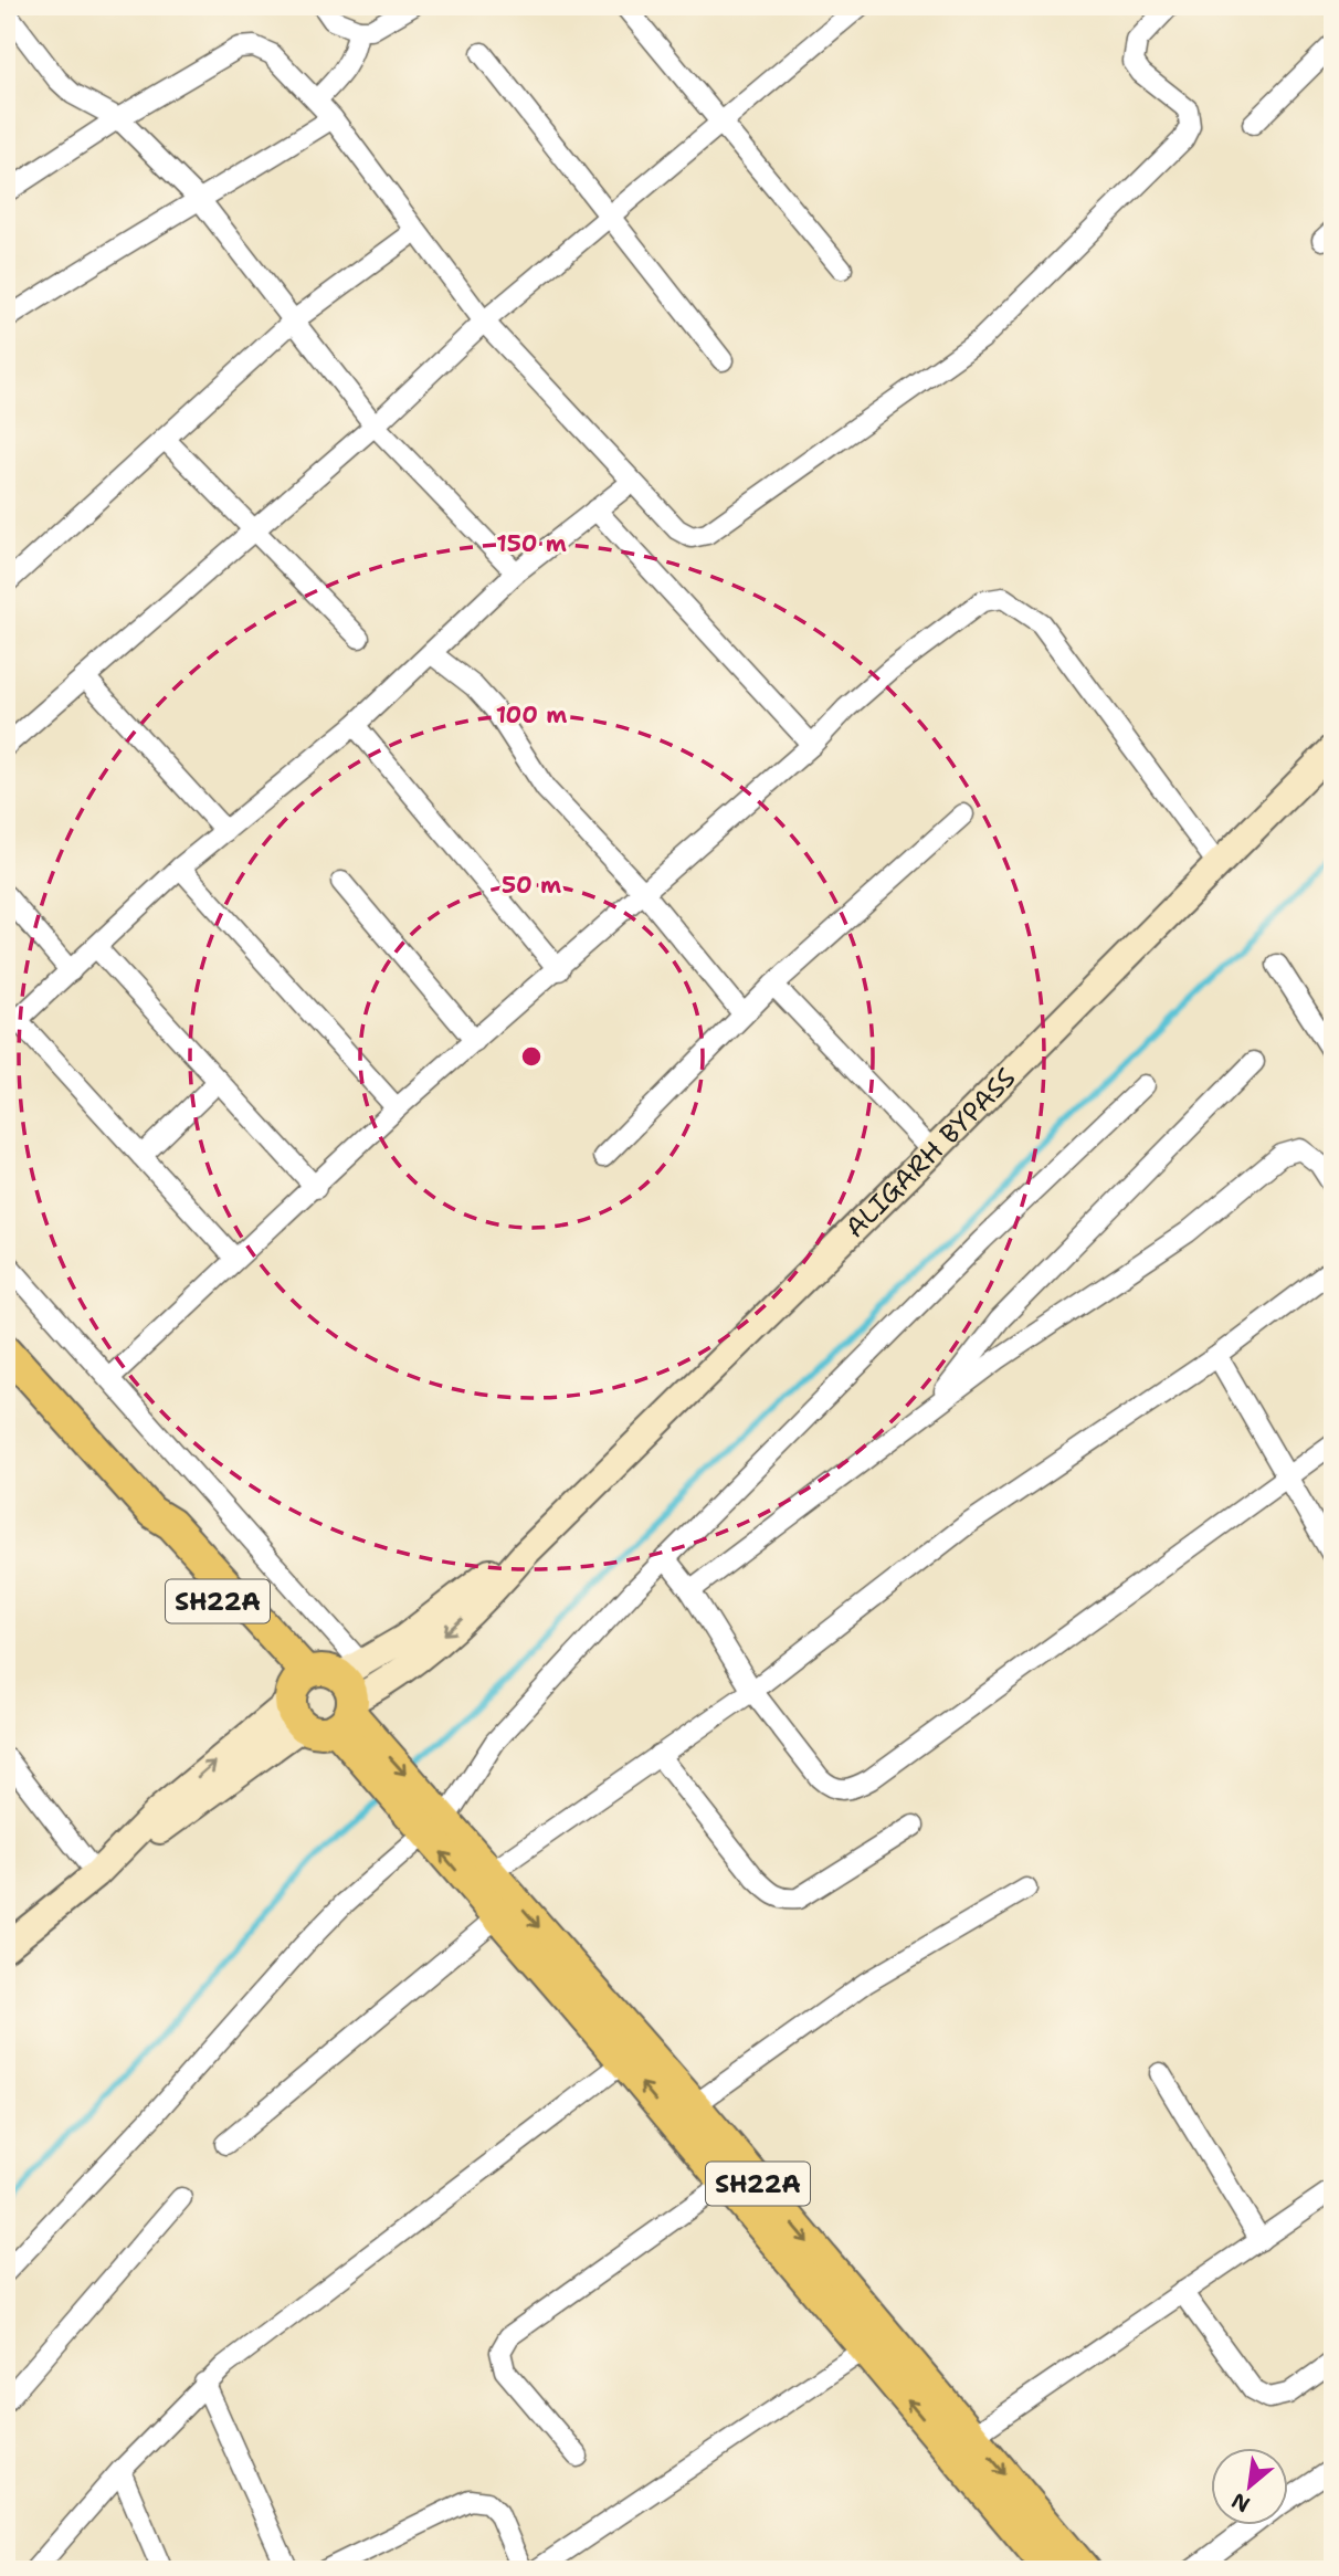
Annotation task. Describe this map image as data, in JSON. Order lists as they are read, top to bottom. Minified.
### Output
{"streets":{"main road":["ALIGARH BYPASS","SH22A"]},"crossings":[["ALIGARH BYPASS","SH22A"]],"north":"bottom left","rings":["150 m","100 m","50 m"]}
